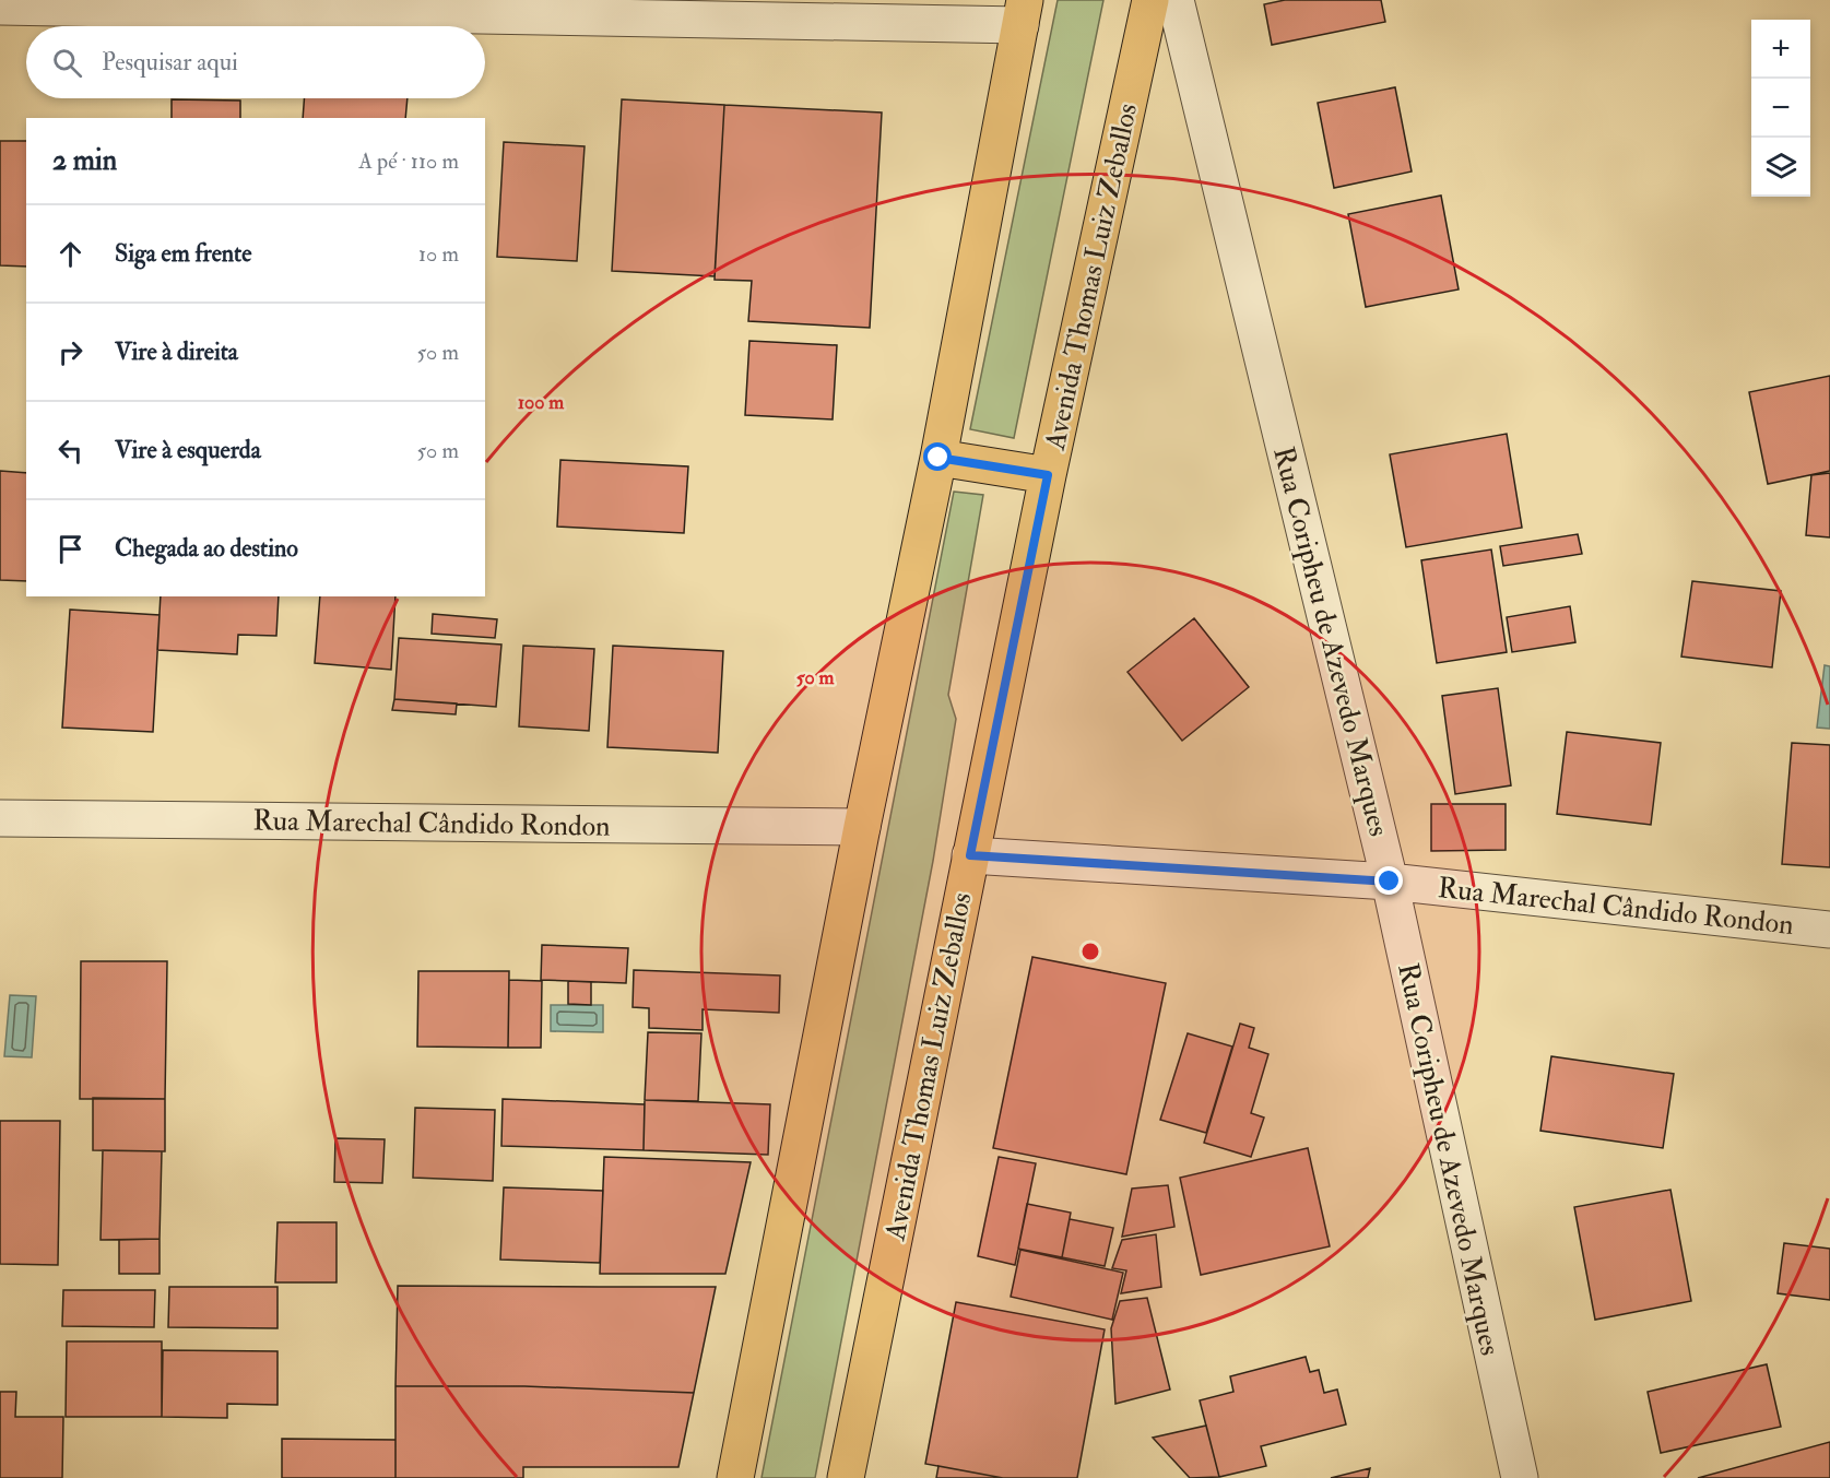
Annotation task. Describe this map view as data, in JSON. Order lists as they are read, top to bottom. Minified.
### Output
{"streets":{"main road":["Avenida Thomas Luiz Zeballos"],"street":["Rua Coripheu de Azevedo Marques","Rua Marechal Cândido Rondon"]},"crossings":[["Avenida Thomas Luiz Zeballos","Rua Marechal Cândido Rondon"],["Rua Coripheu de Azevedo Marques","Rua Marechal Cândido Rondon"]],"page":{"map_buttons":["+","−"],"search":"Pesquisar aqui","heading":["2 min","A pé · 110 m"],"list":[["Siga em frente","10 m"],["Vire à direita","50 m"],["Vire à esquerda","50 m"],"Chegada ao destino"]},"rings":["100 m","50 m"]}
